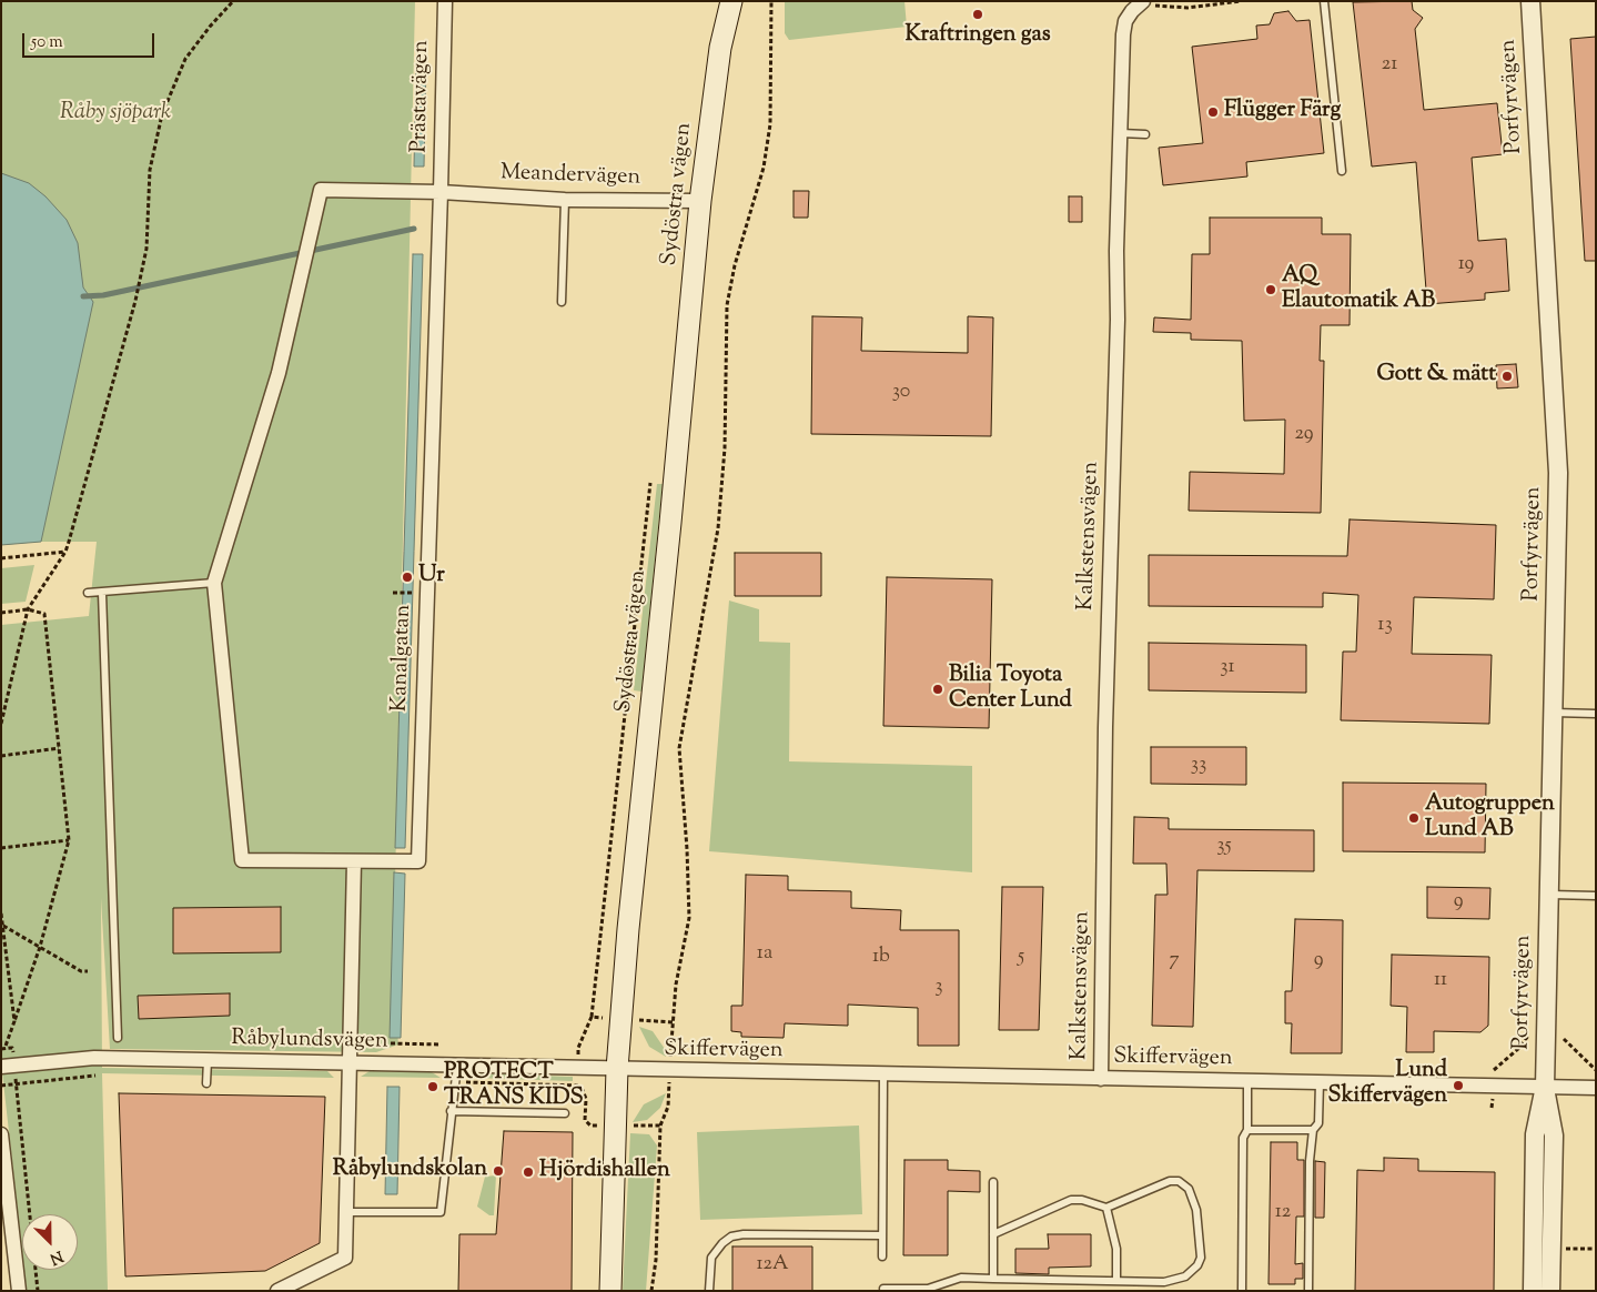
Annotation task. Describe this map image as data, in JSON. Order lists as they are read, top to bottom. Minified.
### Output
{"streets":{"main road":["Sydöstra vägen"],"street":["Prästavägen","Porfyrvägen","Meandervägen","Kalkstensvägen","Kanalgatan","Råbylundsvägen","Skiffervägen"]},"crossings":[["Prästavägen","Meandervägen"],["Prästavägen","Kanalgatan"],["Porfyrvägen","Skiffervägen"],["Meandervägen","Sydöstra vägen"],["Meandervägen","Kanalgatan"],["Sydöstra vägen","Råbylundsvägen"],["Sydöstra vägen","Skiffervägen"],["Kalkstensvägen","Skiffervägen"],["Råbylundsvägen","Skiffervägen"]],"parks":["Råby sjöpark"],"places":["Kraftringen gas","Flügger Färg","AQ Elautomatik AB","Gott & mätt","Ur","Bilia Toyota Center Lund","Autogruppen Lund AB","Lund Skiffervägen","PROTECT TRANS KIDS","Råbylundskolan","Hjördishallen"],"house_numbers":["21","19","30","29","13","31","33","35","9","1a","1b","5","7","9","11","3","12","12A"],"scale_bar":"50 m","north":"bottom right"}
